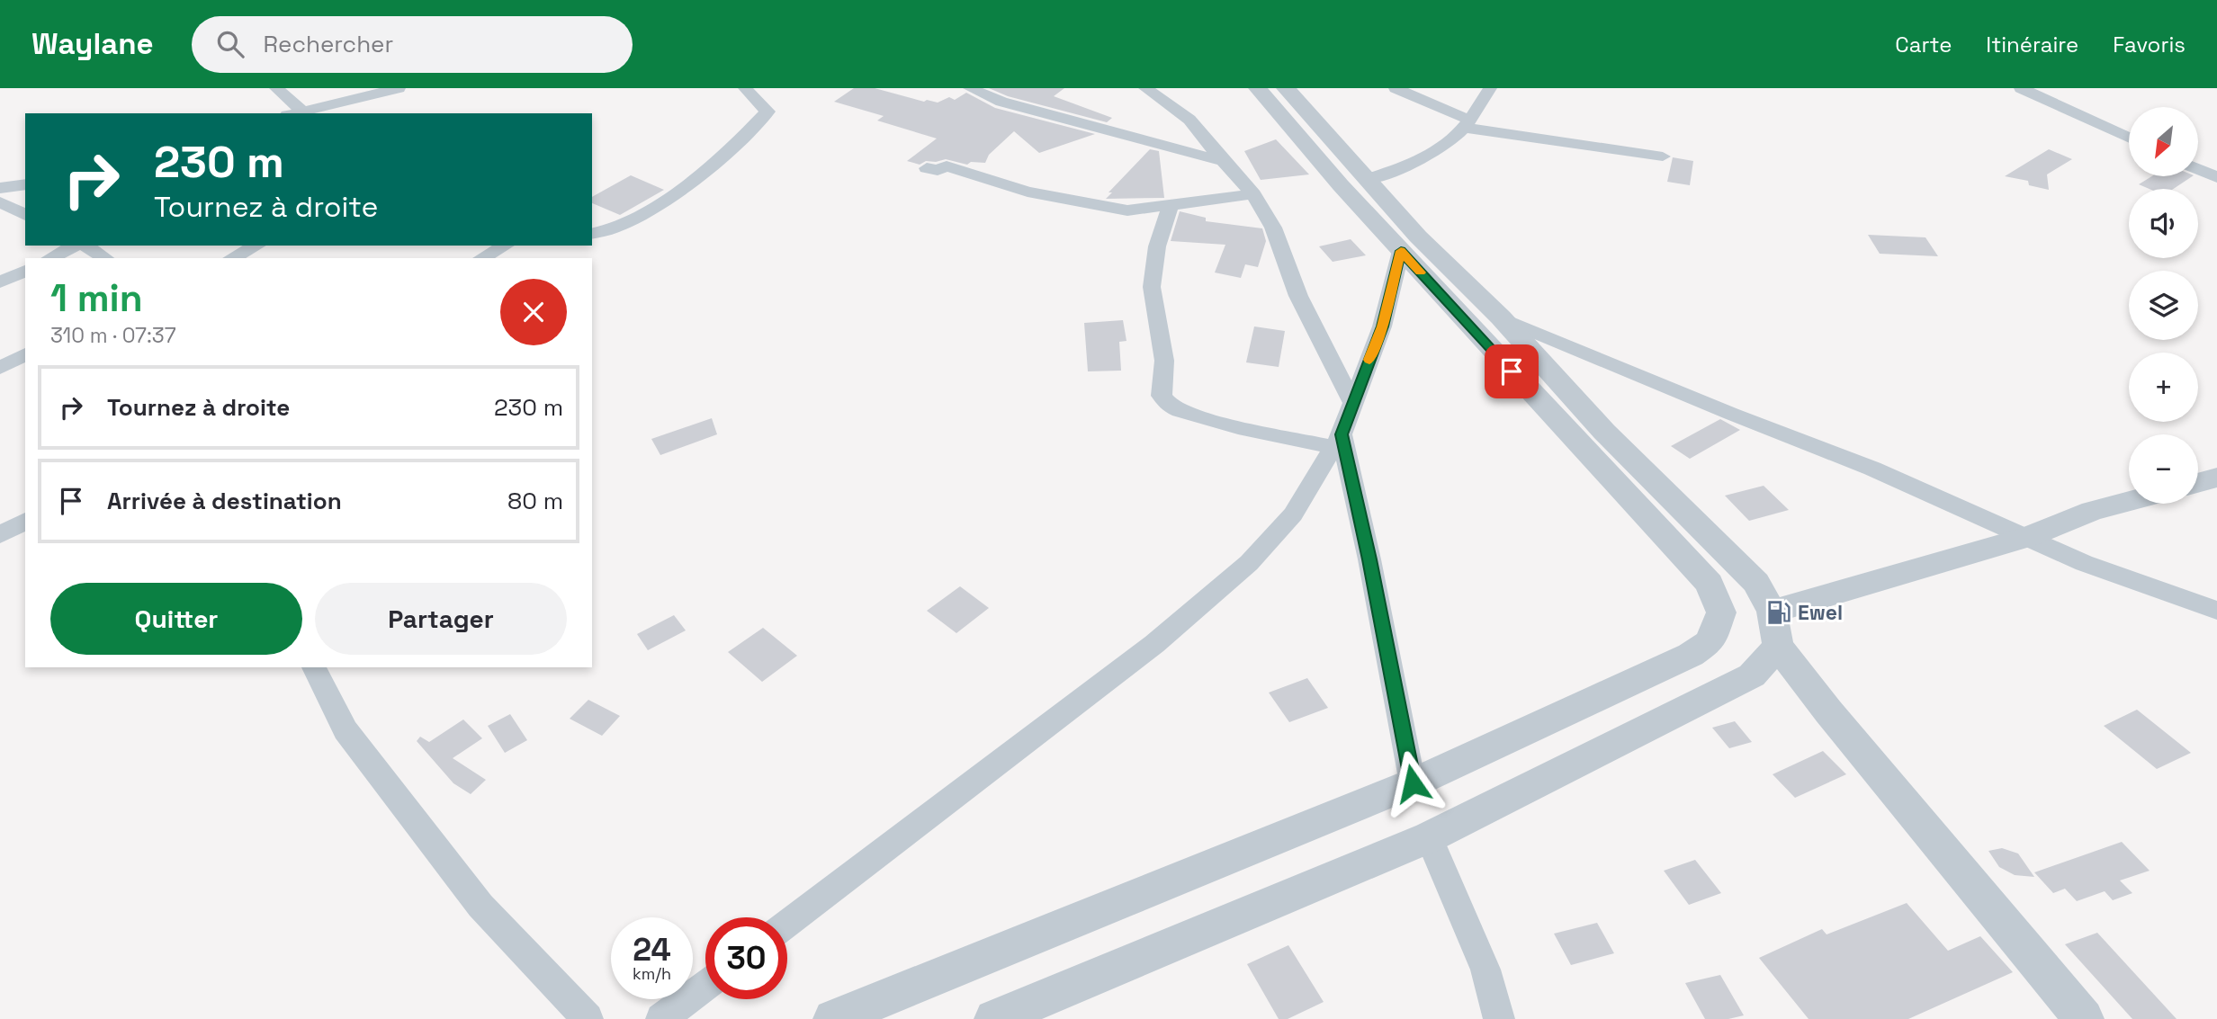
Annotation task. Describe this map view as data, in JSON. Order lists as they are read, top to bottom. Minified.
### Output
{"places":{"fuel station":["Ewel"]},"north":"bottom left","page":{"header":"Waylane","search":"Rechercher","nav":["Carte","Itinéraire","Favoris"],"map_buttons":["+","−"],"turn":["230 m","Tournez à droite"],"heading":["1 min","310 m · 07:37"],"list":[{"name":"Tournez à droite","value":"230 m"},{"name":"Arrivée à destination","value":"80 m"}],"buttons":["Quitter","Partager"],"speed":"24 km/h","limit":"30"}}
